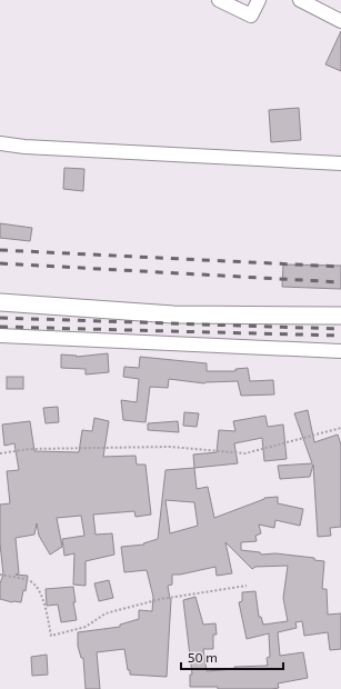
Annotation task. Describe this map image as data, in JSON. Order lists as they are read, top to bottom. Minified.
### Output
{"scale_bar":"50 m"}
